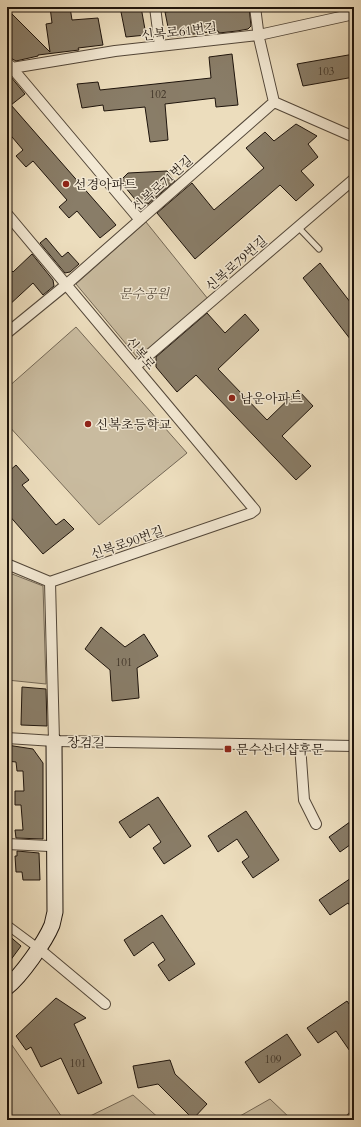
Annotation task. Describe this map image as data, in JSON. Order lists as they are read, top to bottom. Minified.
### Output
{"streets":{"main road":["장검길"],"street":["신복로61번길","신복로71번길","신복로79번길","신복로","신복로90번길"]},"crossings":[["신복로71번길","신복로"],["신복로79번길","신복로"],["신복로","신복로90번길"]],"parks":["문수공원"],"places":{"other":["선경아파트","남운아파트","신복초등학교"],"transit":["문수산더샵후문"]},"house_numbers":["103","102","101","109","101"]}
